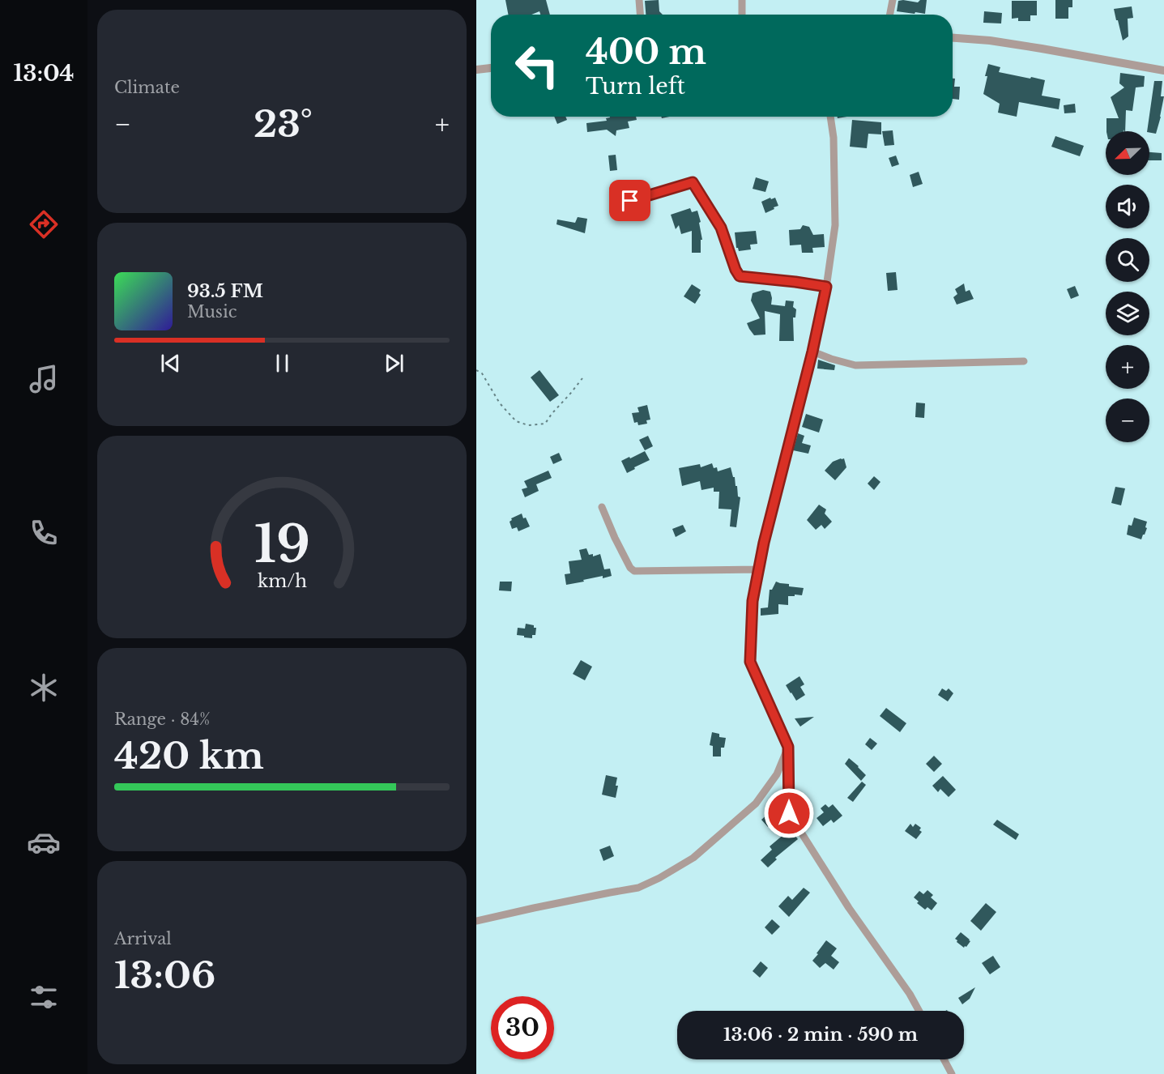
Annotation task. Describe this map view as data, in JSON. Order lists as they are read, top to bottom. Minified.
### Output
{"north":"bottom left","page":{"tabs":"13:04","tile":["Climate",["Range · 84%","420 km"],["Arrival","13:06"]],"turn":["400 m","Turn left"],"heat":["−","23°","+"],"map_buttons":["+","−"],"song":["93.5 FM","Music"],"limit":"30","trip":"13:06 · 2 min · 590 m","gauge":["19","km/h"]}}
